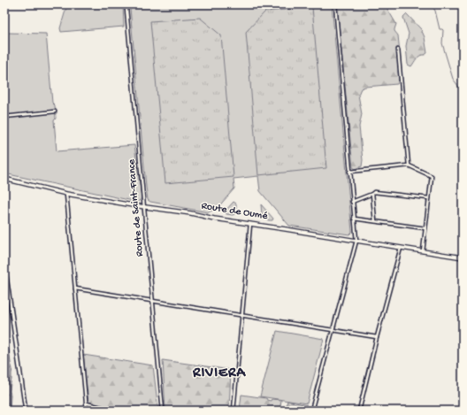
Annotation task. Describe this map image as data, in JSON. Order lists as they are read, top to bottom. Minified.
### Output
{"streets":{"main road":["Route de Oumé"],"street":["Route de Saint-France"]},"crossings":[["Route de Saint-France","Route de Oumé"]],"districts":["RIVIERA"]}
